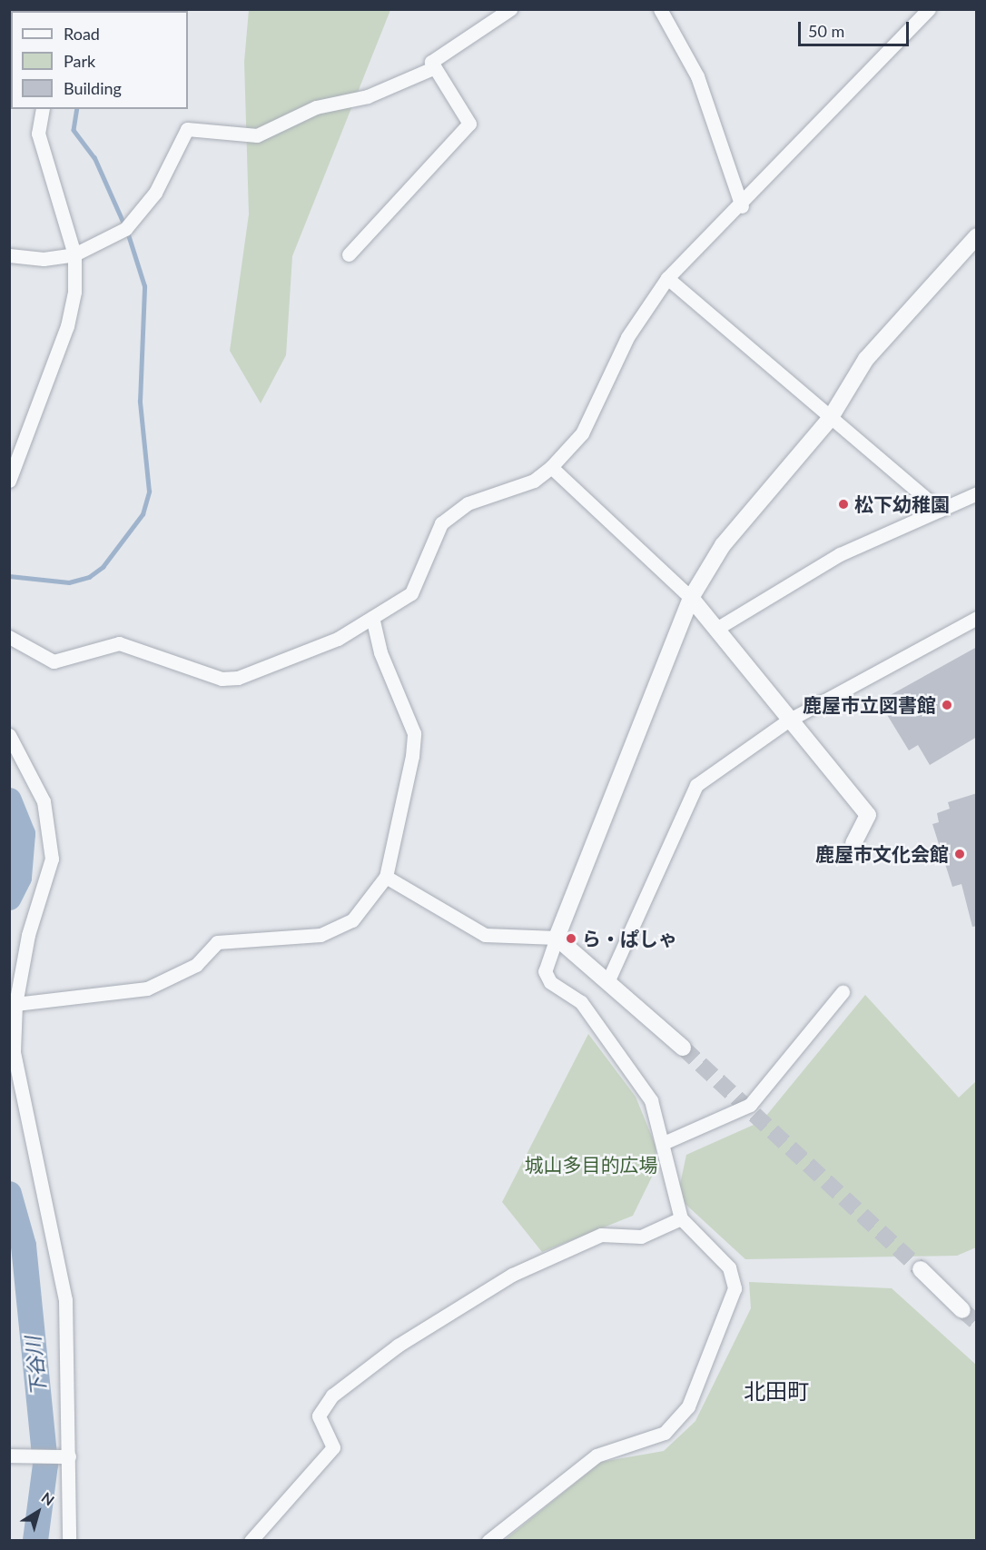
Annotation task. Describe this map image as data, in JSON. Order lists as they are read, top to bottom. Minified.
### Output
{"districts":["北田町"],"water":["下谷川"],"parks":["城山多目的広場"],"places":["松下幼稚園","鹿屋市立図書館","鹿屋市文化会館","ら・ぱしゃ"],"legend":["Road","Park","Building"],"scale_bar":"50 m","north":"top right"}
